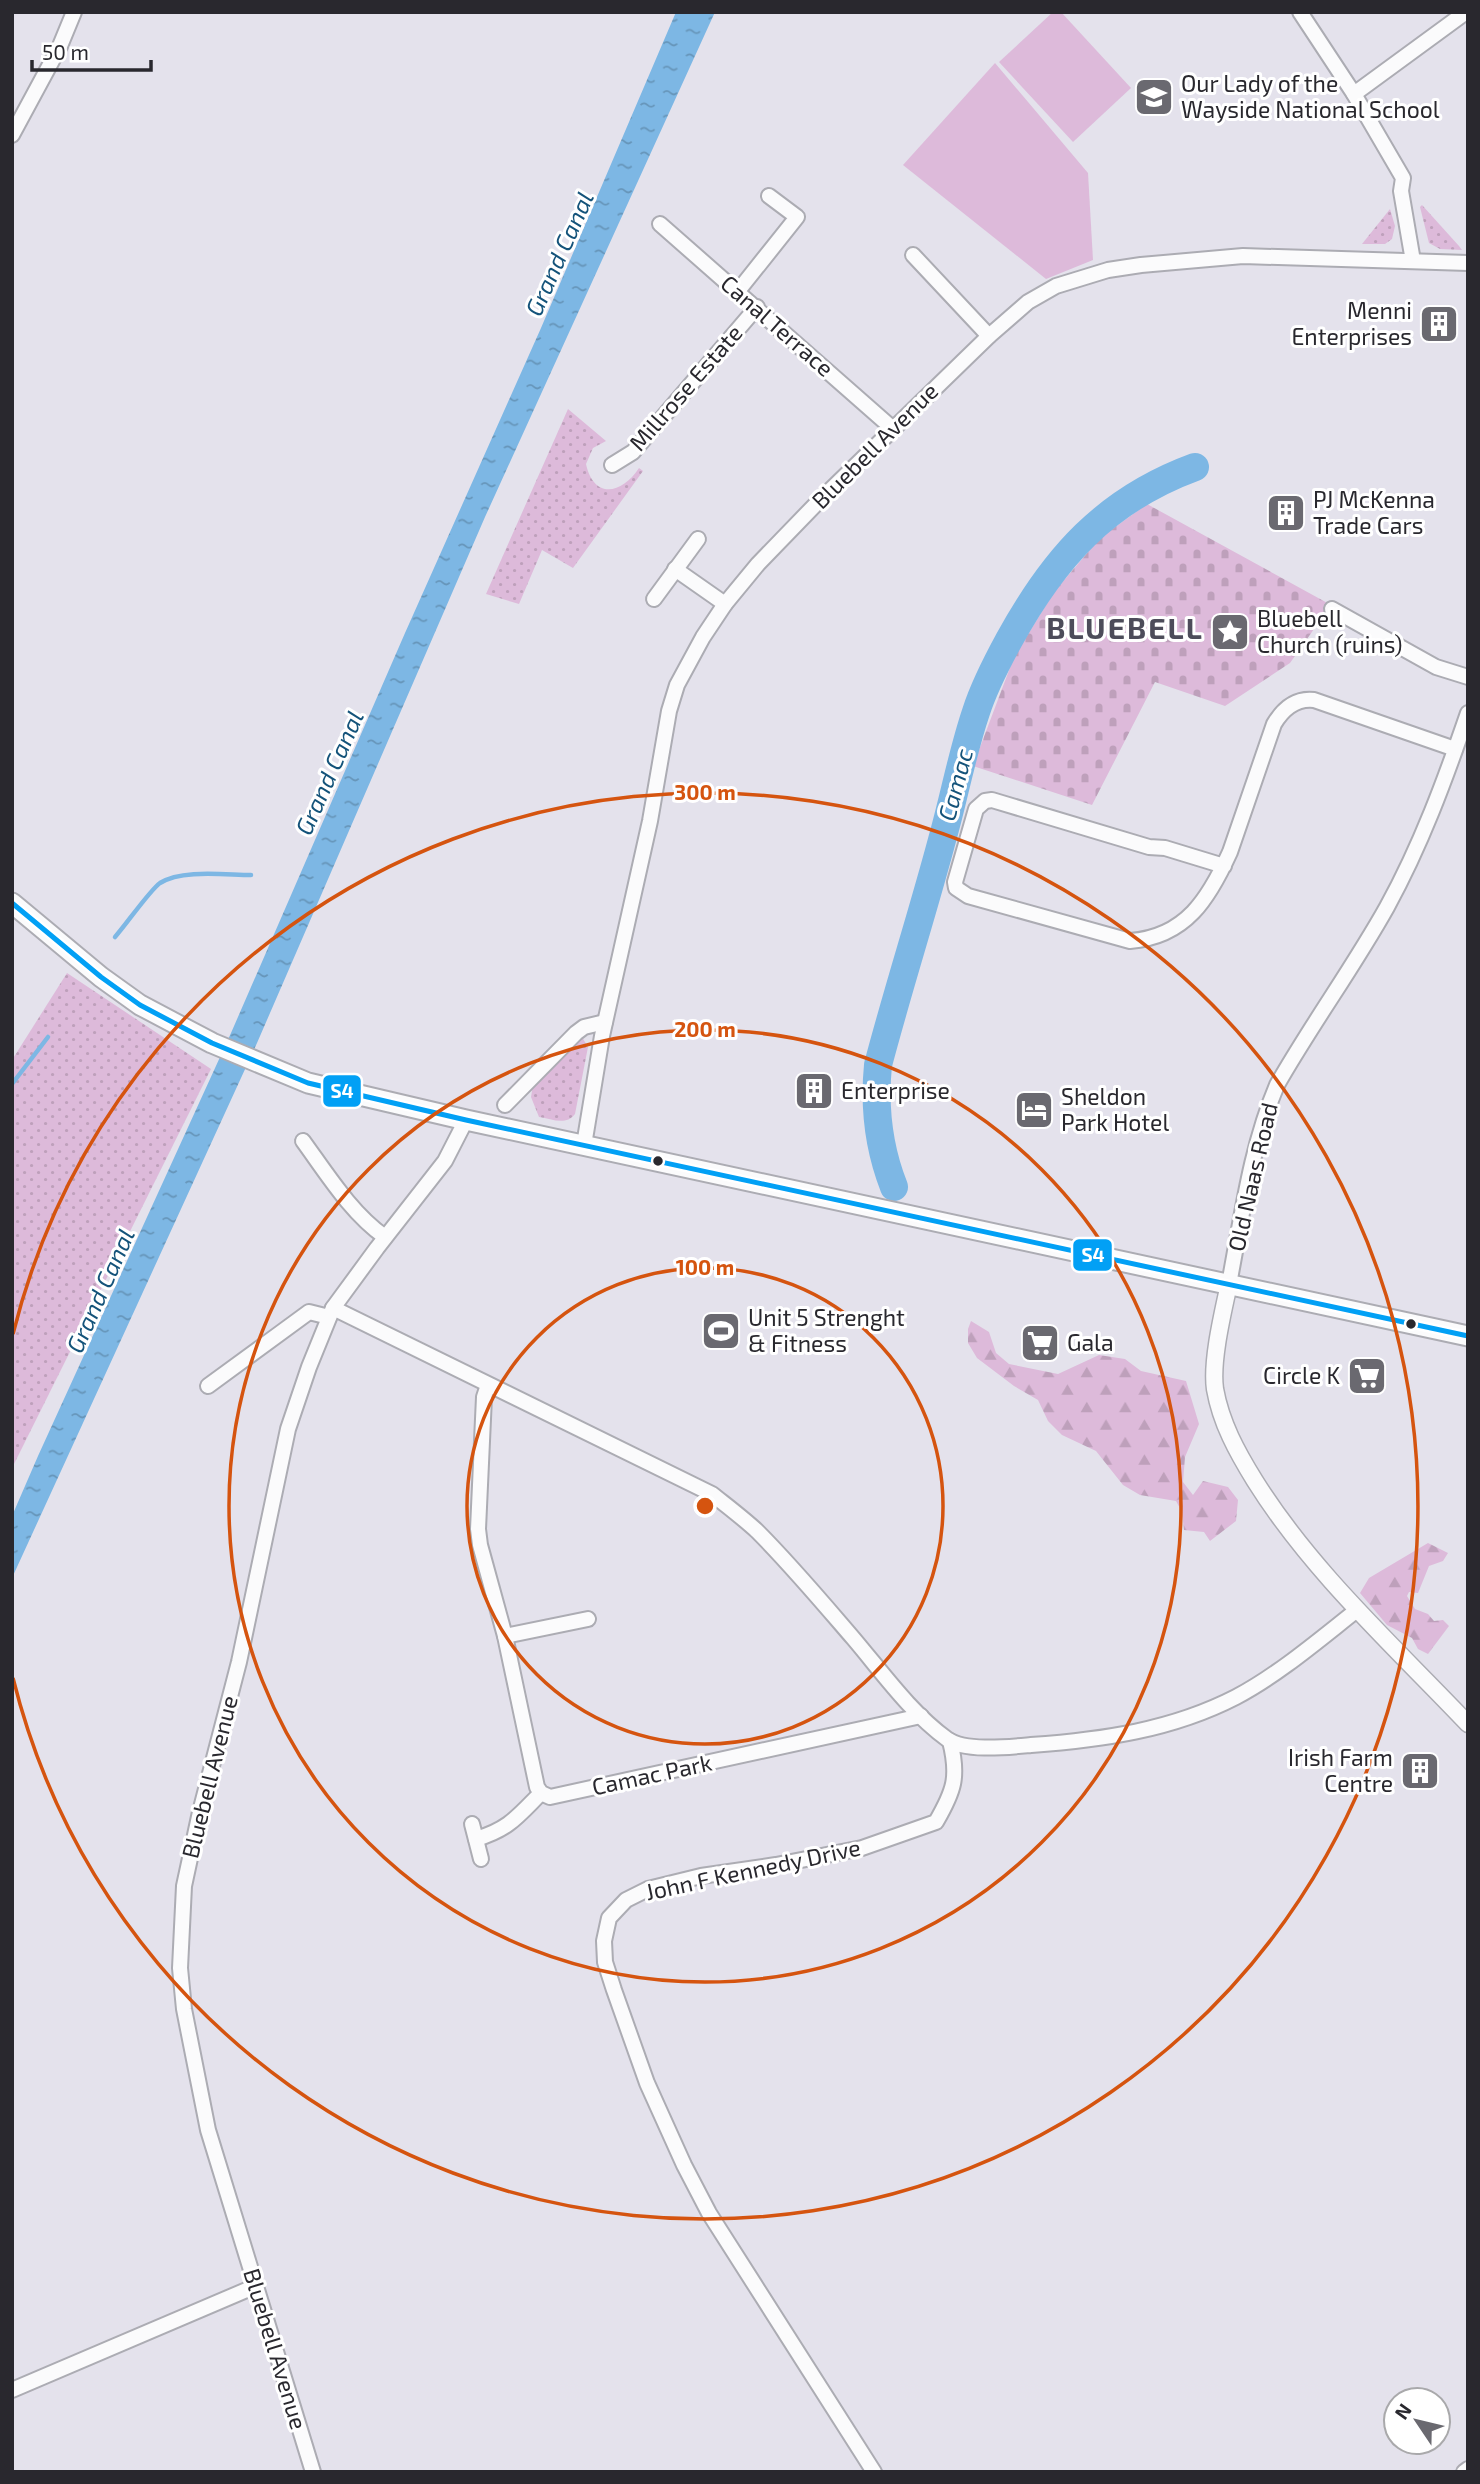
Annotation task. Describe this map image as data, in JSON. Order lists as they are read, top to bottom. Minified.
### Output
{"streets":{"street":["Canal Terrace","Millrose Estate","Bluebell Avenue","Old Naas Road","Camac Park","John F Kennedy Drive"]},"crossings":[["Canal Terrace","Millrose Estate"],["Canal Terrace","Bluebell Avenue"]],"districts":["BLUEBELL"],"water":["Grand Canal","Camac"],"places":{"school or university":["Our Lady of the Wayside National School"],"building":["Menni Enterprises","PJ McKenna Trade Cars","Enterprise","Irish Farm Centre"],"place":["Bluebell Church (ruins)"],"hotel":["Sheldon Park Hotel"],"sports":["Unit 5 Strenght & Fitness"],"supermarket":["Gala","Circle K"]},"lines":["transit line S4"],"scale_bar":"50 m","north":"top left","rings":["300 m","200 m","100 m"]}
